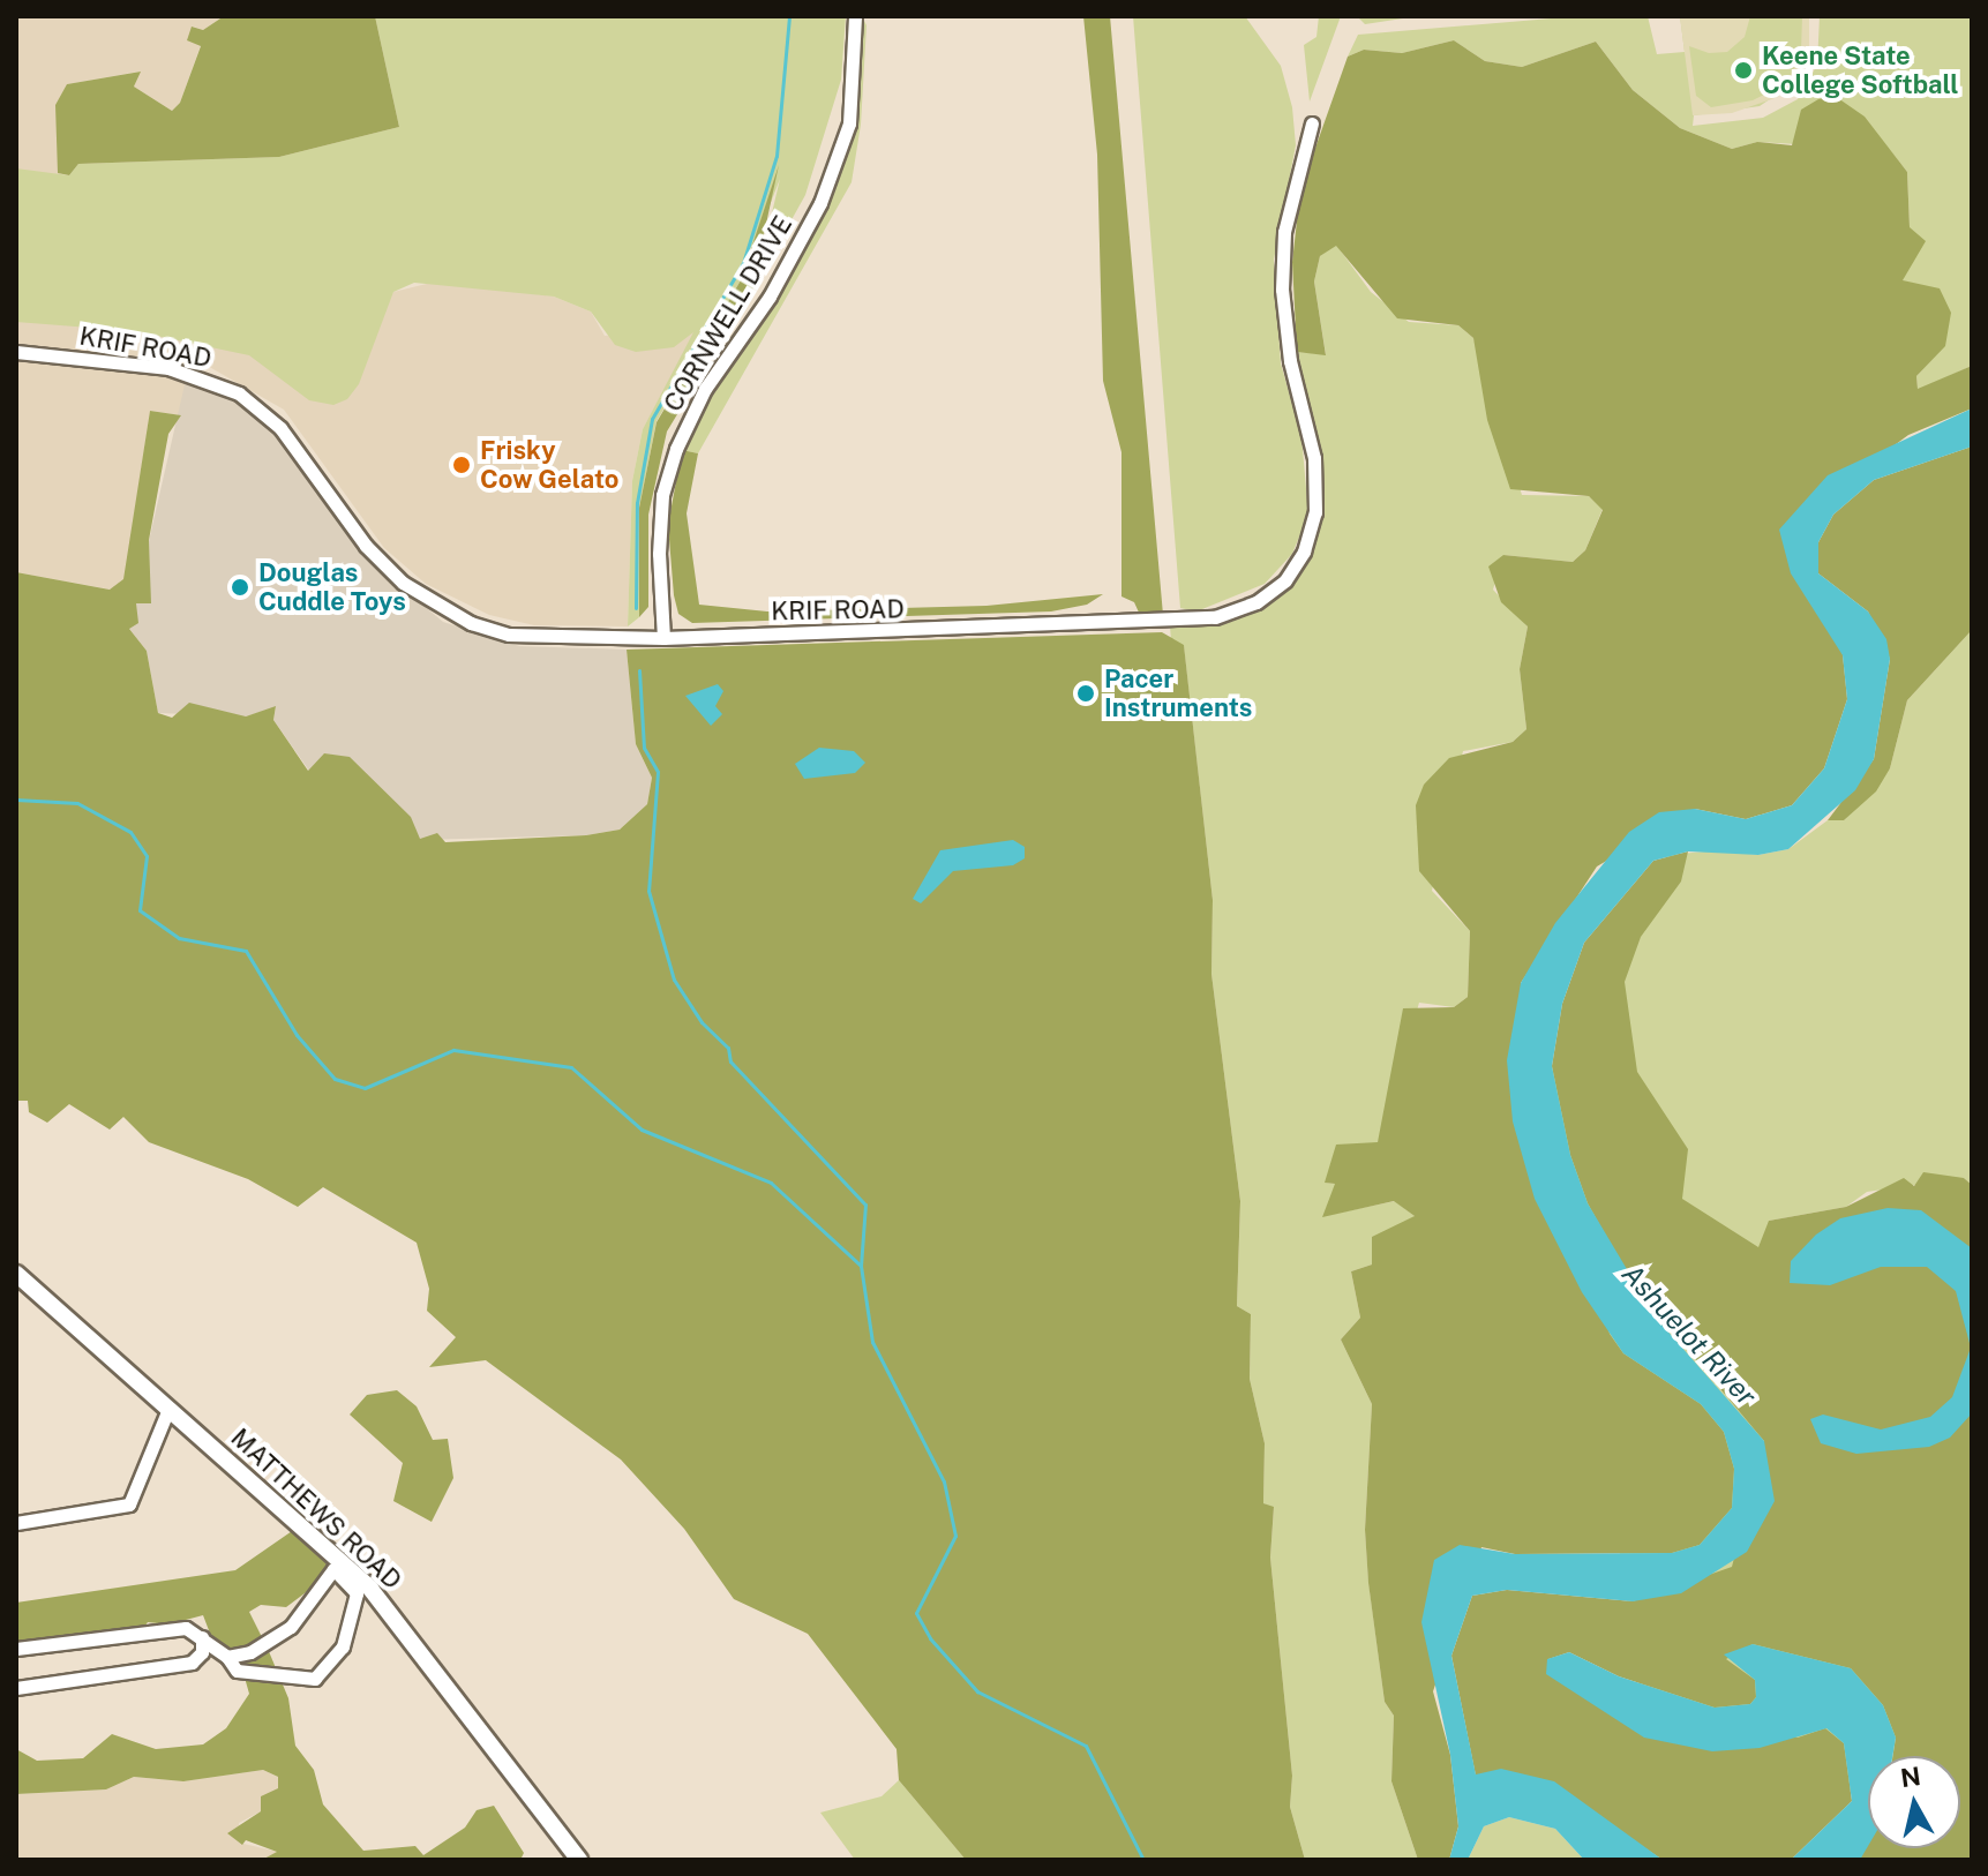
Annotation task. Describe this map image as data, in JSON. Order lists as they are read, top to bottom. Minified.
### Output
{"streets":{"street":["CORNWELL DRIVE","KRIF ROAD","MATTHEWS ROAD"]},"crossings":[["CORNWELL DRIVE","KRIF ROAD"]],"water":["Ashuelot River"],"places":["Keene State College Softball","Frisky Cow Gelato","Douglas Cuddle Toys","Pacer Instruments"],"north":"top"}
